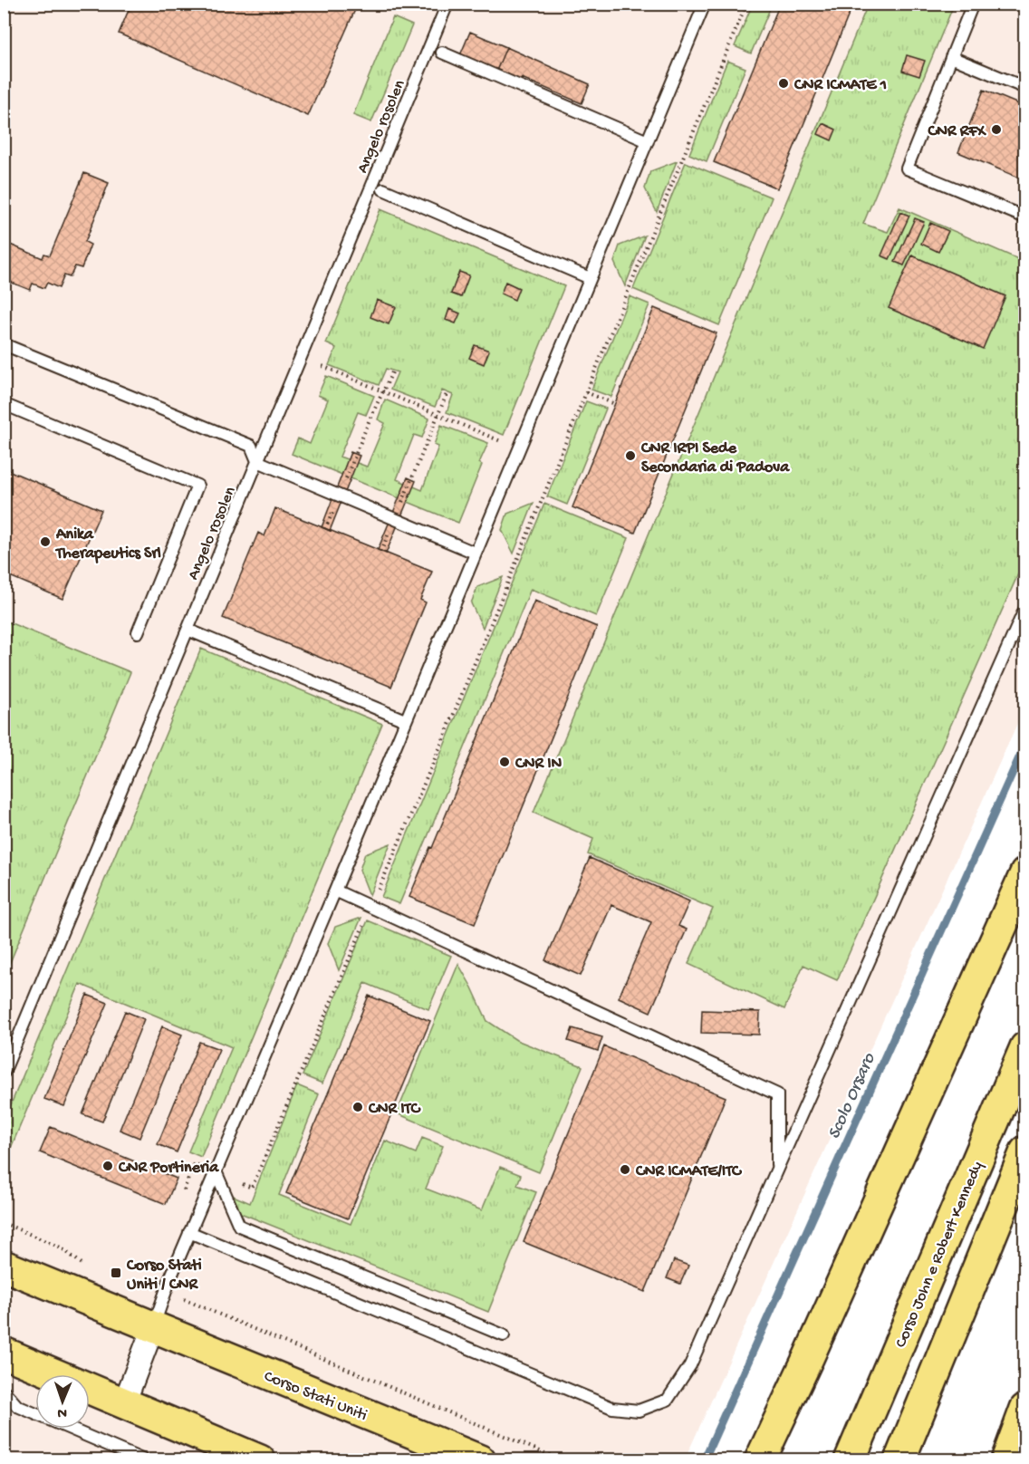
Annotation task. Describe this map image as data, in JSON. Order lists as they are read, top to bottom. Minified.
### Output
{"streets":{"main road":["Corso John e Robert Kennedy","Corso Stati Uniti"],"lane":["Angelo rosolen"]},"water":["Scolo Orsaro"],"places":{"other":["CNR ICMATE 1","CNR RFX","CNR IRPI Sede Secondaria di Padova","Anika Therapeutics Srl","CNR IN","CNR ITC","CNR Portineria","CNR ICMATE/ITC"],"transit":["Corso Stati Uniti / CNR"]},"north":"bottom"}
